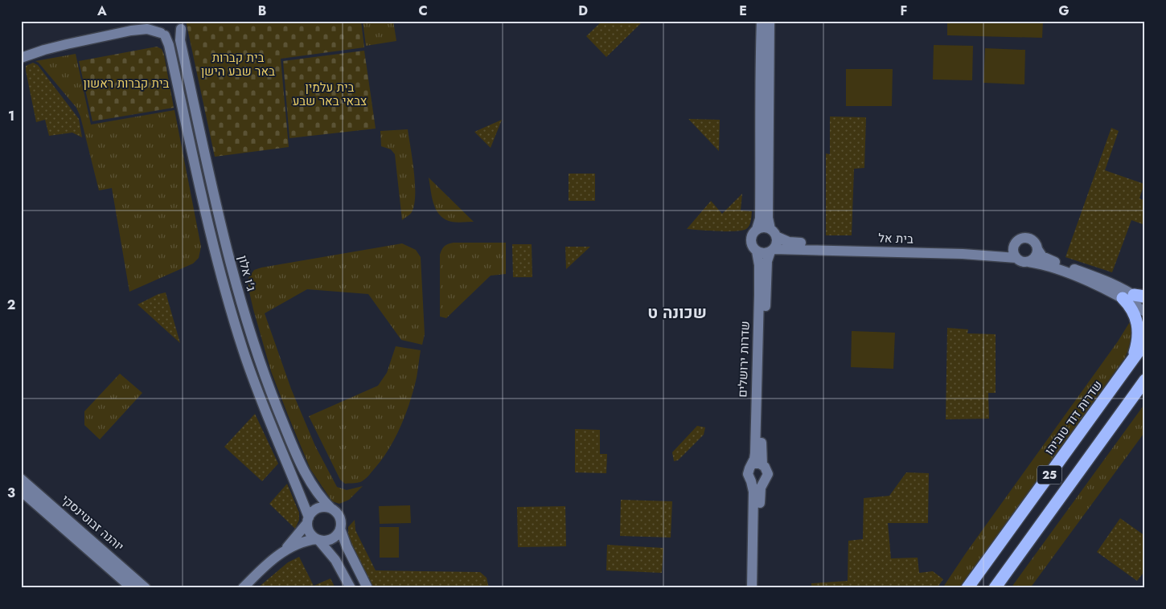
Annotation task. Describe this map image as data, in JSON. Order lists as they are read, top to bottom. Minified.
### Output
{"streets":{"highway":["שדרות דוד טוביהו","25"],"street":["בית אל","ג'ו אלון","שדרות ירושלים","יוהנה זבוטינסקי"]},"crossings":[["בית אל","שדרות ירושלים"]],"districts":["שכונה ט"],"parks":["בית קברות באר שבע הישן","בית קברות ראשון","בית עלמין צבאי באר שבע"],"grid":{"columns":["A","B","C","D","E","F","G"],"rows":["1","2","3"]}}
